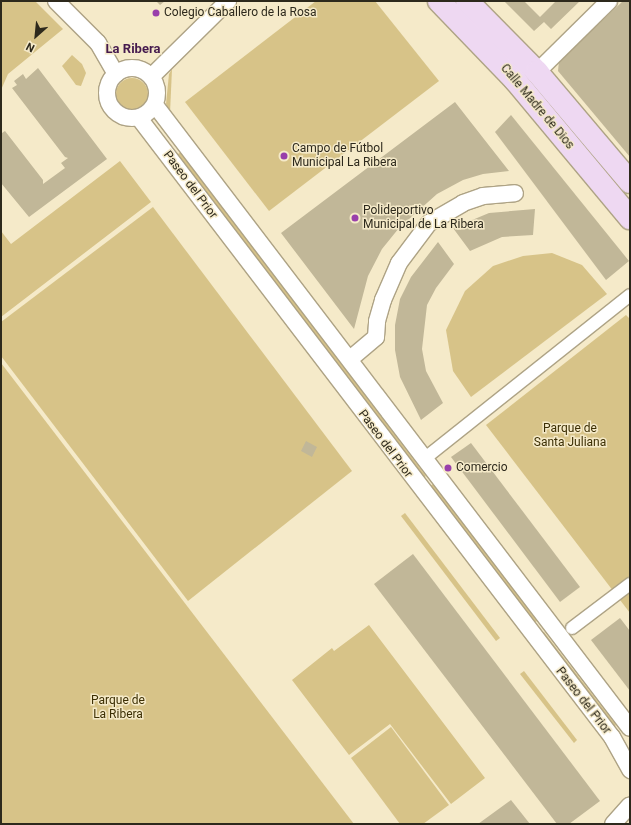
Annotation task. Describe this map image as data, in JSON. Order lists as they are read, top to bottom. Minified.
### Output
{"streets":{"main road":["Calle Madre de Dios"],"street":["Paseo del Prior"]},"districts":["La Ribera"],"parks":["Parque de Santa Juliana","Parque de La Ribera"],"places":["Colegio Caballero de la Rosa","Campo de Fútbol Municipal La Ribera","Polideportivo Municipal de La Ribera","Comercio"],"north":"bottom left"}
